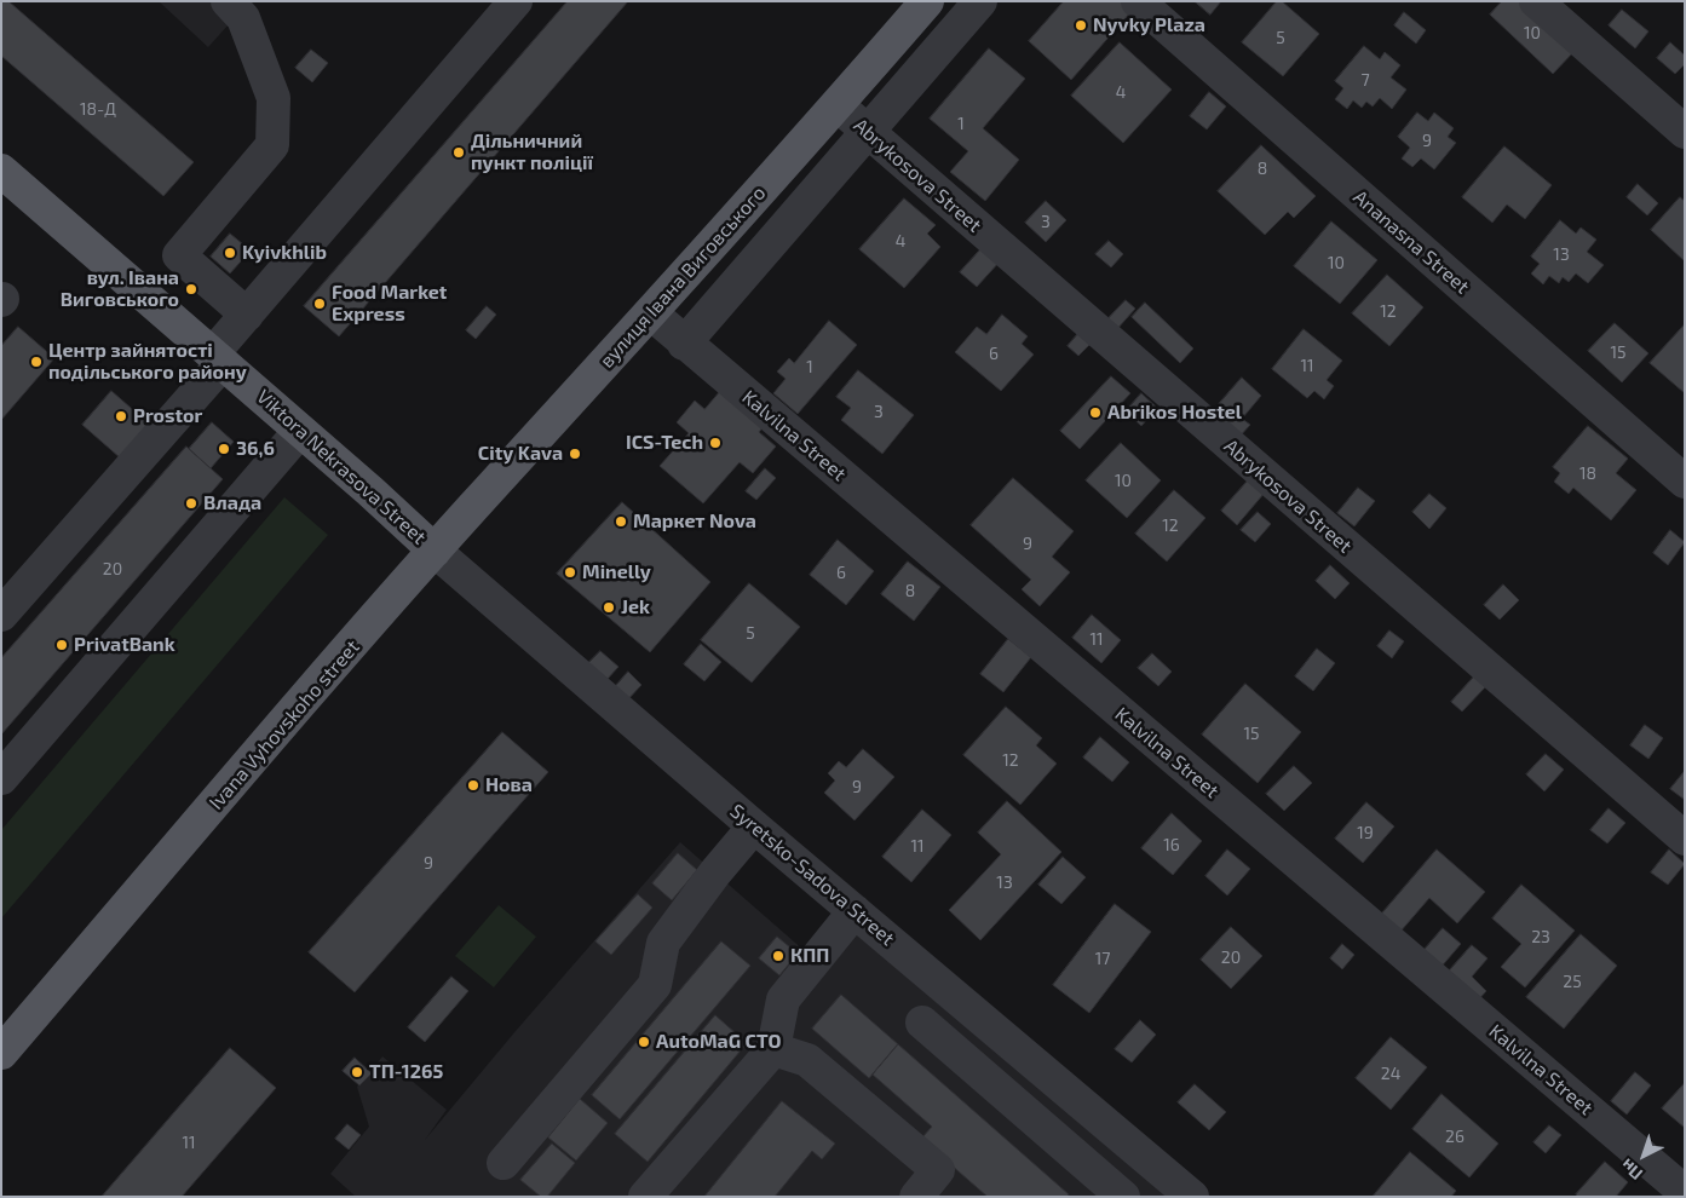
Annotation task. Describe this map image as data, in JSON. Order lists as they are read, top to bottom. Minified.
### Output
{"streets":{"main road":["вулиця Івана Виговського","Viktora Nekrasova Street","Ivana Vyhovskoho street"],"street":["Abrykosova Street","Ananasna Street","Kalvilna Street","Syretsko-Sadova Street"]},"crossings":[["Abrykosova Street","вулиця Івана Виговського"],["вулиця Івана Виговського","Kalvilna Street"],["вулиця Івана Виговського","Viktora Nekrasova Street"],["вулиця Івана Виговського","Ivana Vyhovskoho street"],["вулиця Івана Виговського","Syretsko-Sadova Street"],["Viktora Nekrasova Street","Ivana Vyhovskoho street"],["Viktora Nekrasova Street","Syretsko-Sadova Street"],["Ivana Vyhovskoho street","Syretsko-Sadova Street"]],"places":["Nyvky Plaza","Дільничний пункт поліції","Kyivkhlib","вул. Івана Виговського","Food Market Express","Центр зайнятості подільського району","Abrikos Hostel","Prostor","ICS-Tech","36,6","City Kava","Влада","Маркет Nova","Minelly","Jek","PrivatBank","Нова","КПП","AutoMaG СТО","ТП-1265"],"house_numbers":["10","5","7","4","18-Д","1","9","8","3","4","13","10","12","15","6","11","1","3","18","10","12","9","20","6","8","5","11","15","12","9","19","16","11","9","13","23","20","17","25","24","26","11"],"north":"bottom left"}
